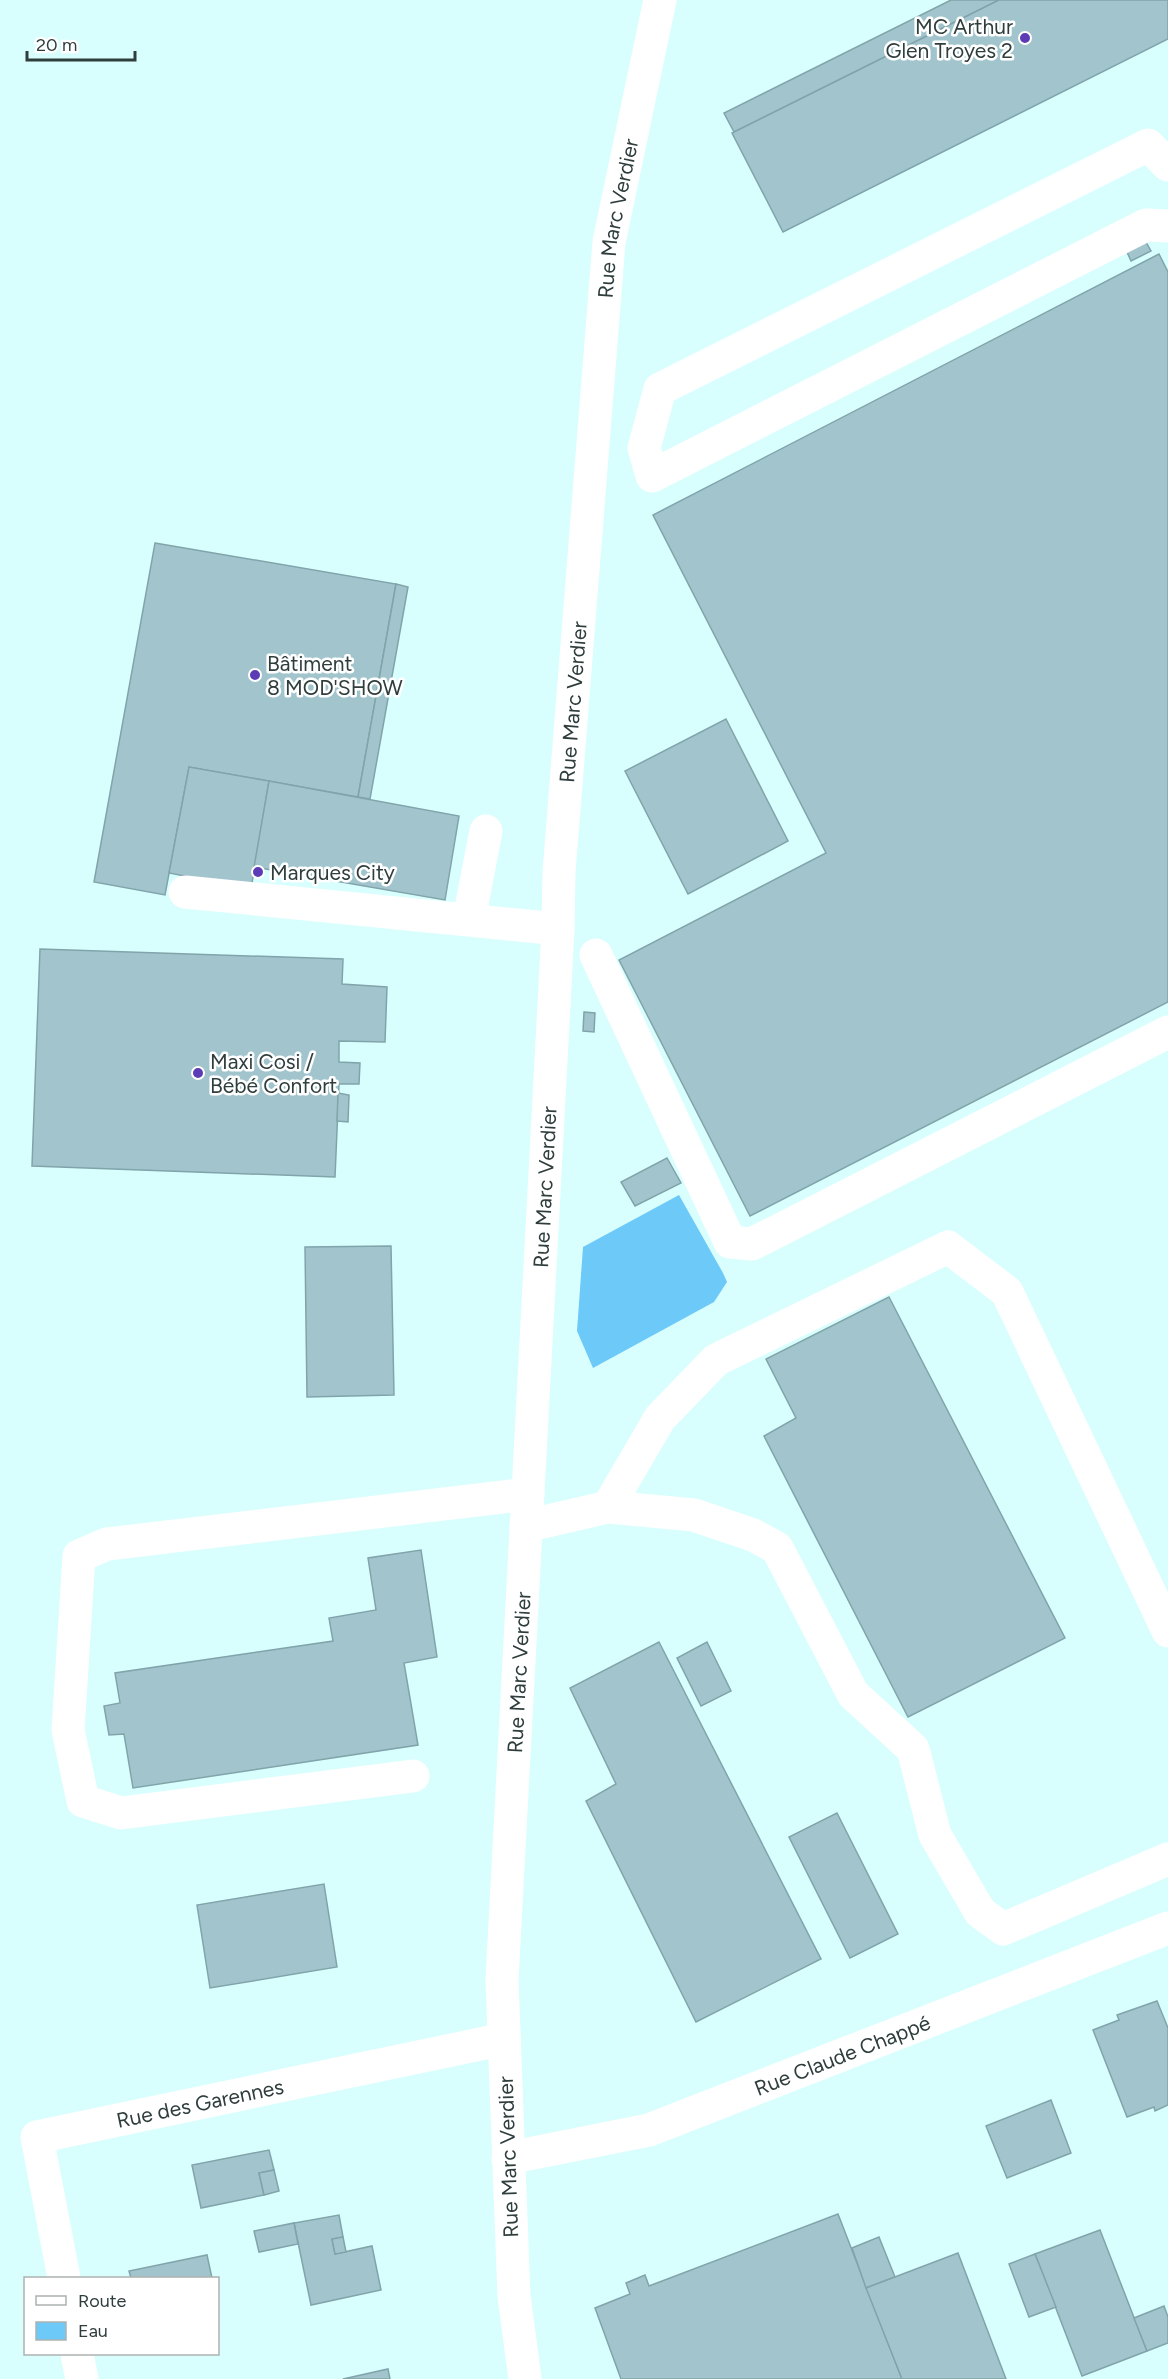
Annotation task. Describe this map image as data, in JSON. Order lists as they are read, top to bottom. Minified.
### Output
{"streets":{"street":["Rue Marc Verdier","Rue Claude Chappé","Rue des Garennes"]},"crossings":[["Rue Marc Verdier","Rue Claude Chappé"],["Rue Marc Verdier","Rue des Garennes"]],"places":["MC Arthur Glen Troyes 2","Bâtiment 8 MOD'SHOW","Marques City","Maxi Cosi / Bébé Confort"],"legend":["Route","Eau"],"scale_bar":"20 m"}
